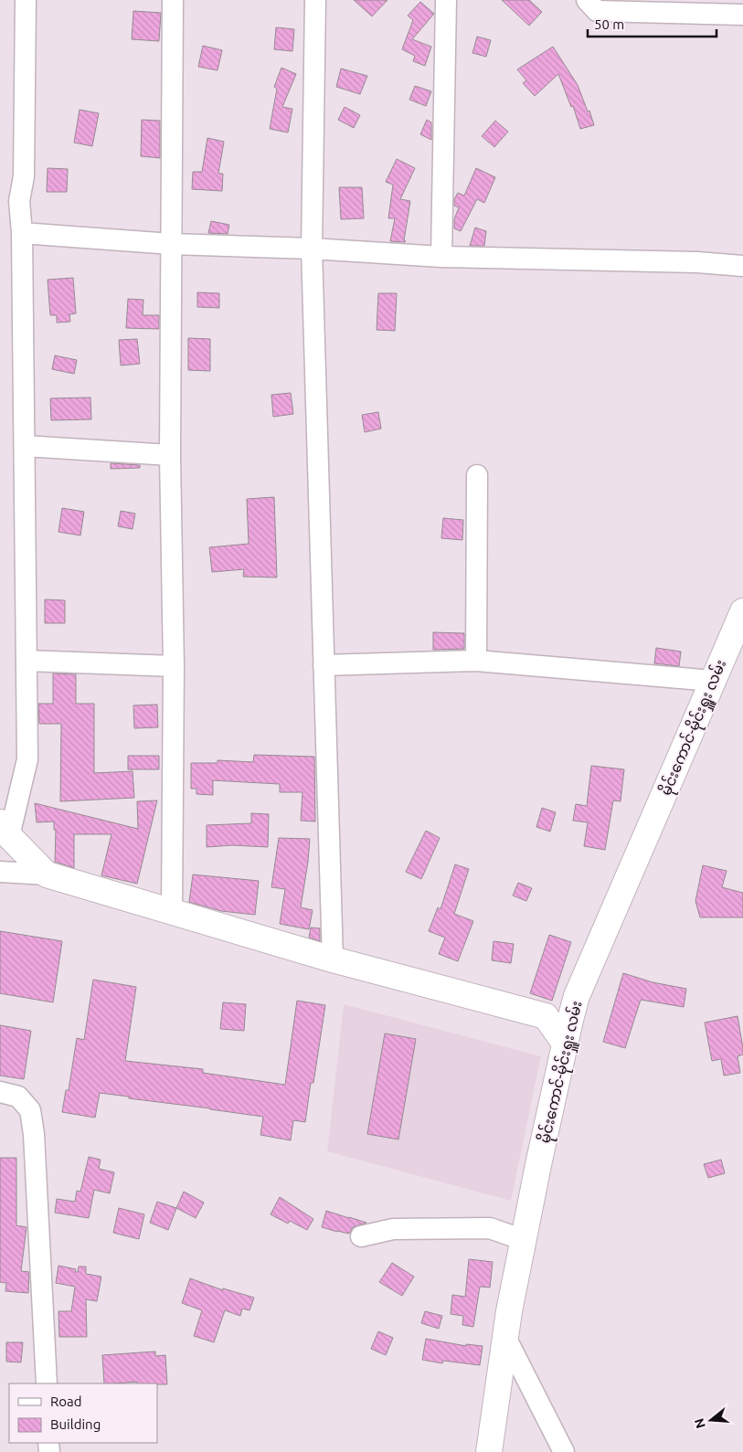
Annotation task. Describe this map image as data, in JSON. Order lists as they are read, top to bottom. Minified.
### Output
{"streets":{"main road":["မိုင်းကောင်-မိုင်းရှူး လမ်း"]},"legend":["Road","Building"],"scale_bar":"50 m","north":"left"}
